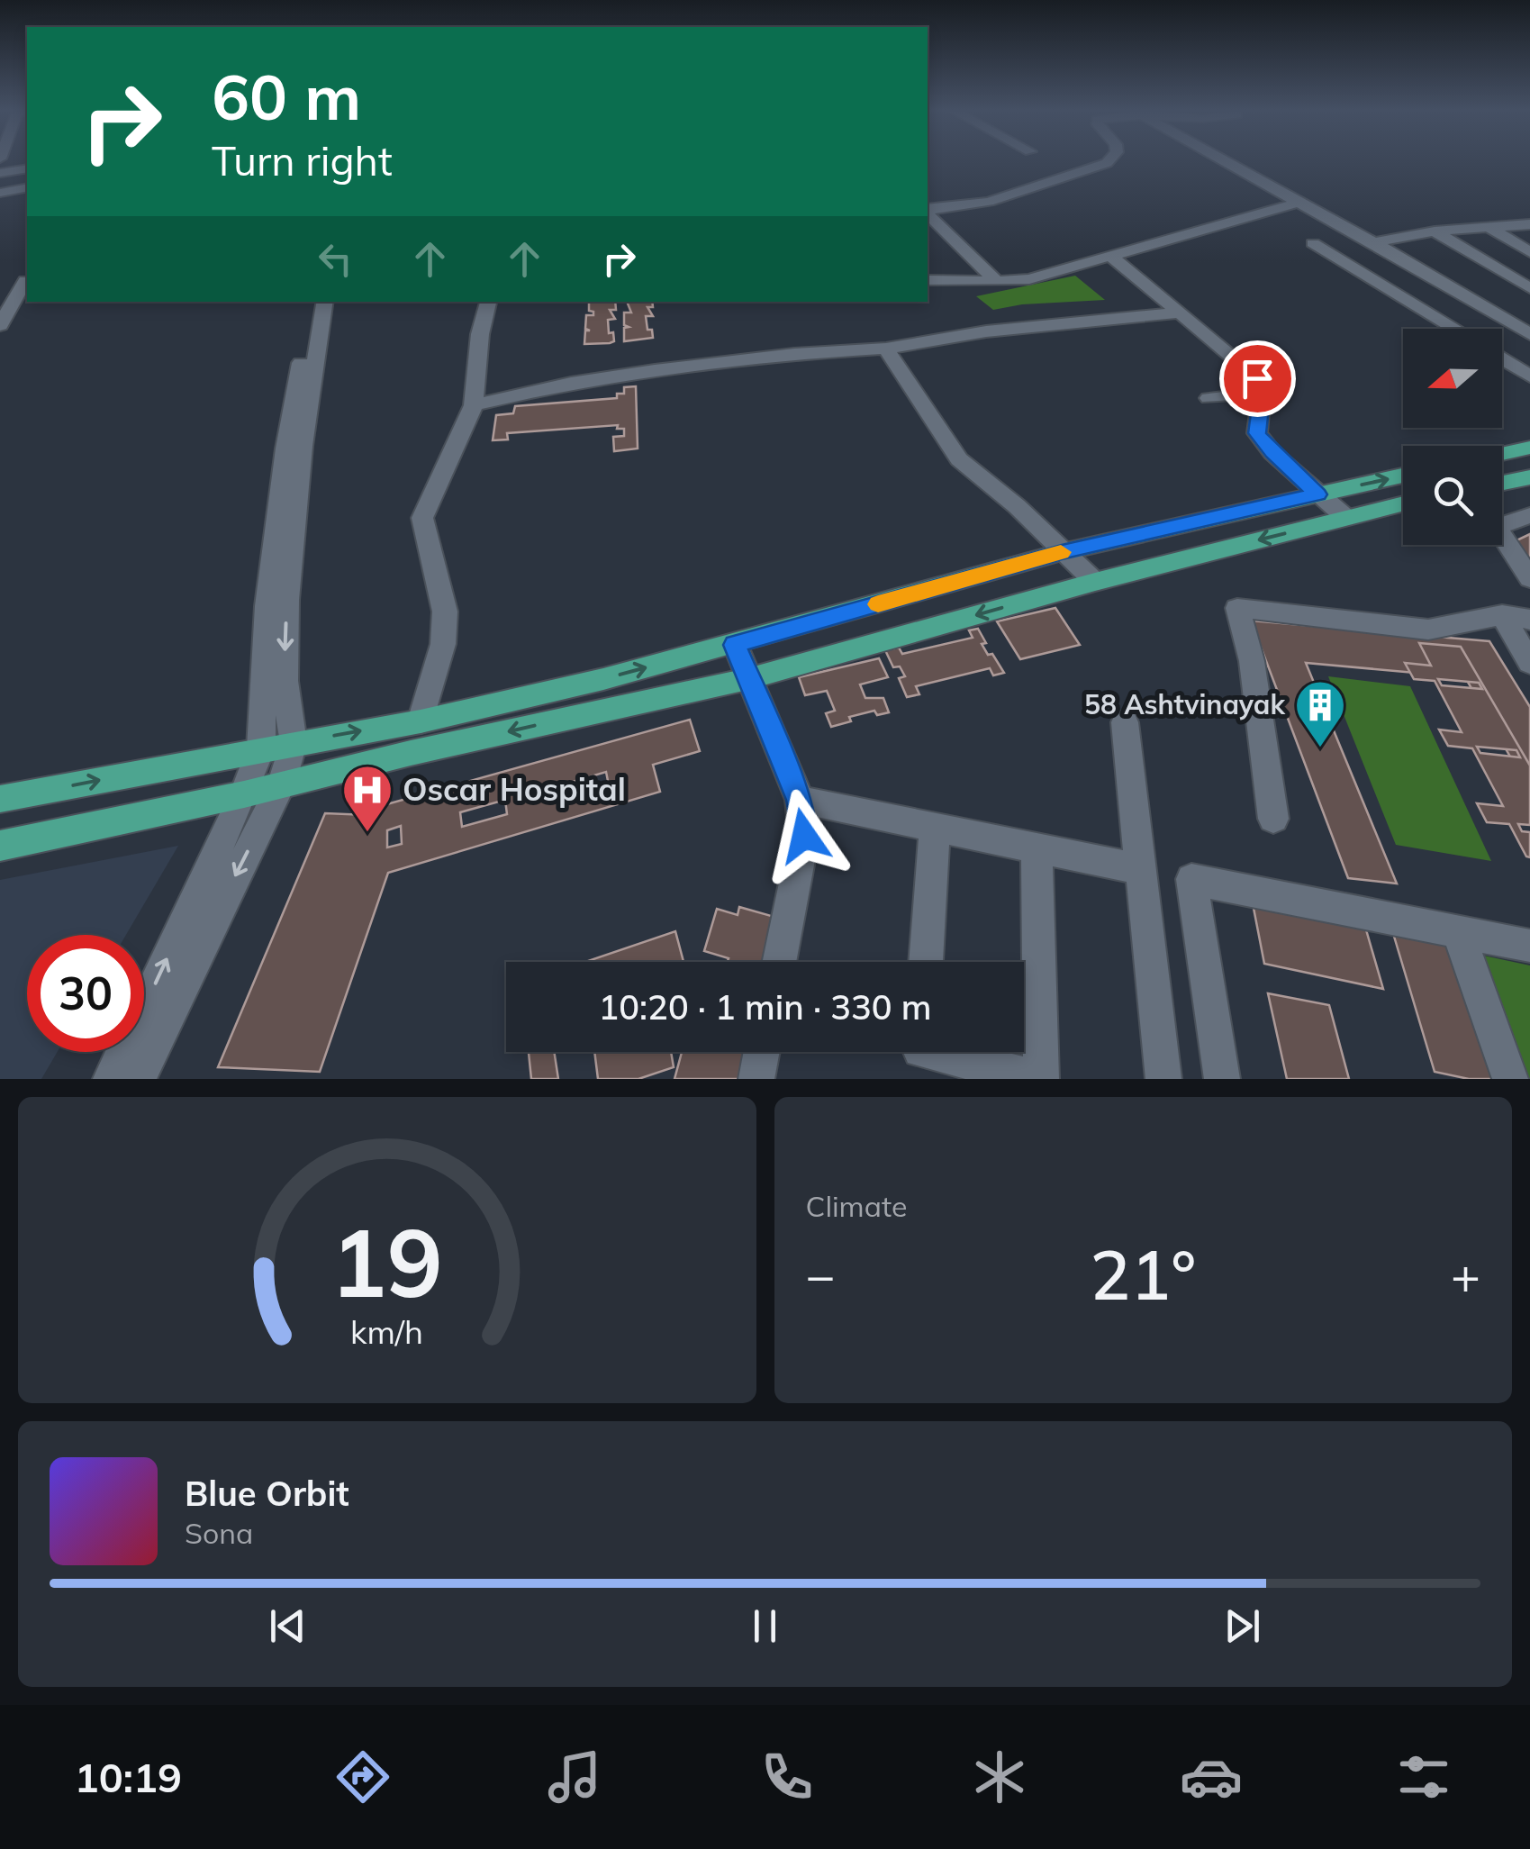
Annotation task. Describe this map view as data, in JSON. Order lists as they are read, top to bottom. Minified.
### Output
{"places":{"building":["58 Ashtvinayak"],"hospital":["Oscar Hospital"]},"north":"left","page":{"turn":["60 m","Turn right"],"limit":"30","trip":"10:20 · 1 min · 330 m","tile":"Climate","heat":["−","21°","+"],"song":["Blue Orbit","Sona"],"tabs":"10:19","gauge":["19","km/h"]}}
